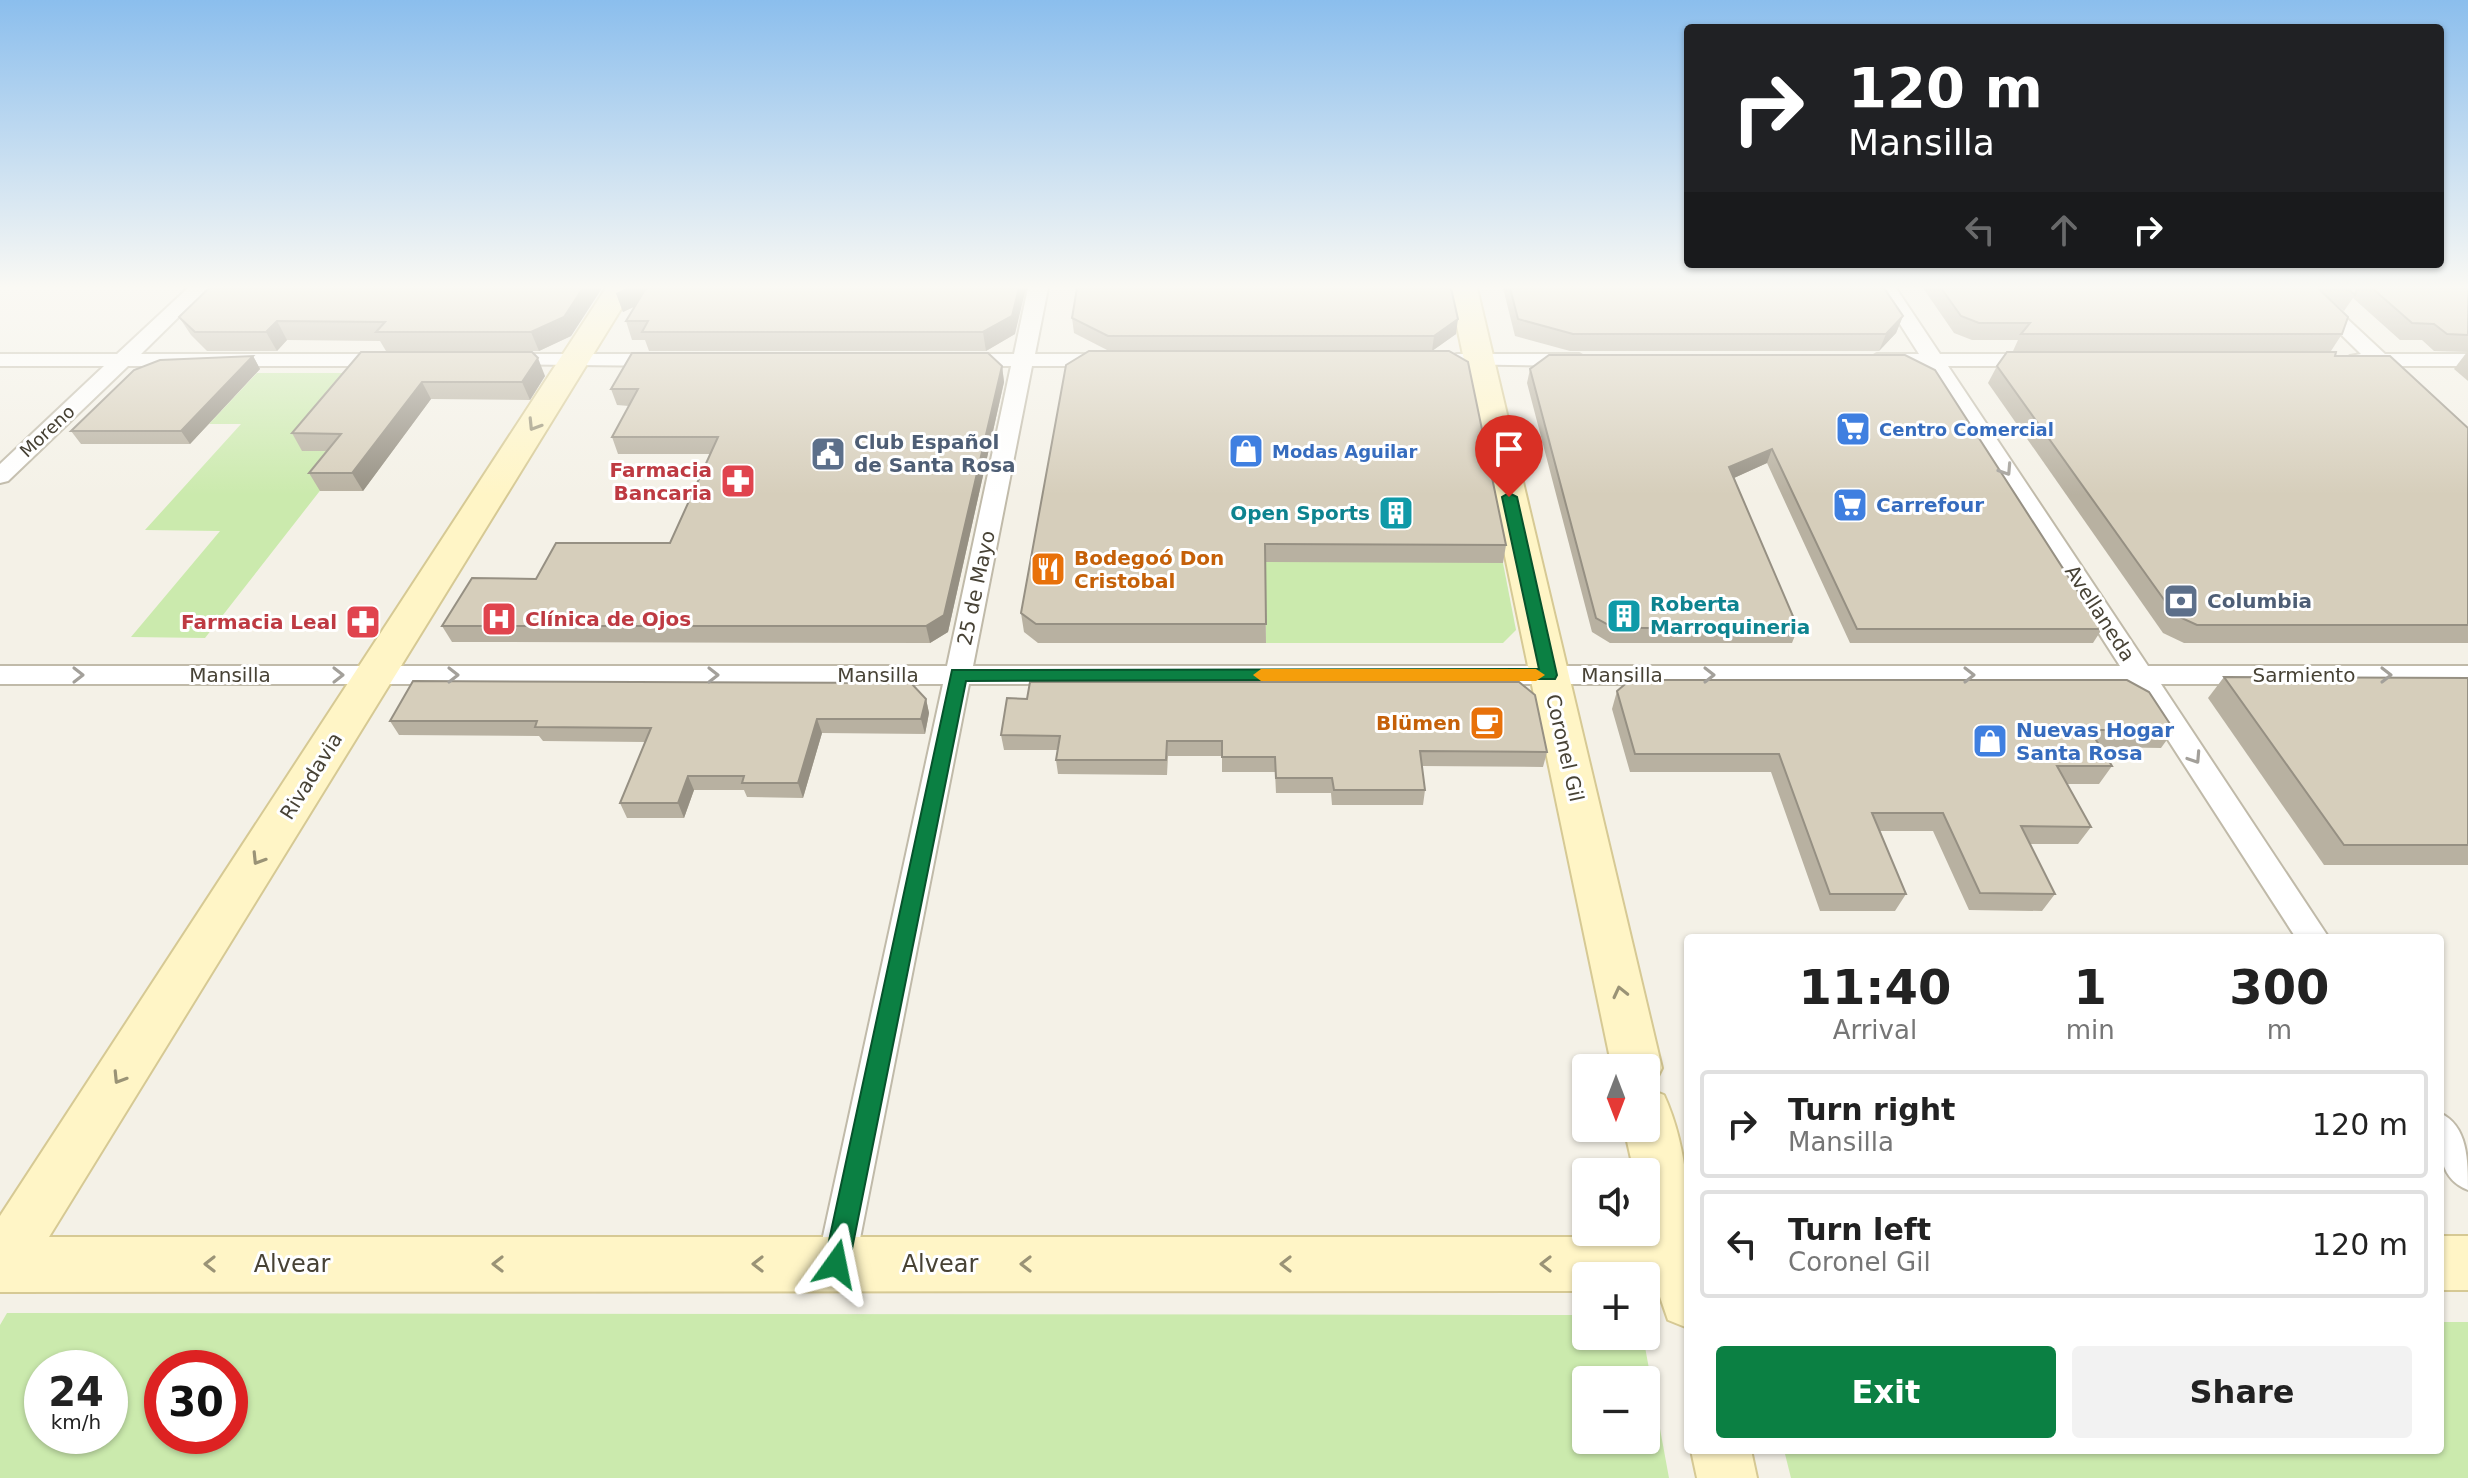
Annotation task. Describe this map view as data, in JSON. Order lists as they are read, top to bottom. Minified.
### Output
{"streets":{"street":["Moreno","25 de Mayo","Avellaneda","Mansilla","Sarmiento","Coronel Gil","Rivadavia","Alvear"]},"crossings":[["25 de Mayo","Mansilla"],["25 de Mayo","Alvear"],["Avellaneda","Mansilla"],["Avellaneda","Sarmiento"],["Mansilla","Sarmiento"],["Mansilla","Coronel Gil"],["Mansilla","Rivadavia"],["Rivadavia","Alvear"]],"one_way":["Avellaneda","Mansilla","Sarmiento","Coronel Gil","Rivadavia","Alvear"],"places":{"supermarket":["Centro Comercial","Carrefour"],"shop":["Modas Aguilar","Nuevas Hogar Santa Rosa"],"public building":["Club Español de Santa Rosa"],"pharmacy":["Farmacia Bancaria","Farmacia Leal"],"building":["Open Sports","Roberta Marroquineria"],"restaurant":["Bodegoó Don Cristobal"],"bank":["Columbia"],"hospital":["Clínica de Ojos"],"cafe":["Blümen"]},"north":"bottom","page":{"turn":["120 m","Mansilla"],"eta":["11:40","Arrival","1","min","300","m"],"map_buttons":["+","−"],"list":[{"name":"Turn right","note":"Mansilla","value":"120 m"},{"name":"Turn left","note":"Coronel Gil","value":"120 m"}],"buttons":["Exit","Share"],"speed":"24 km/h","limit":"30"}}
